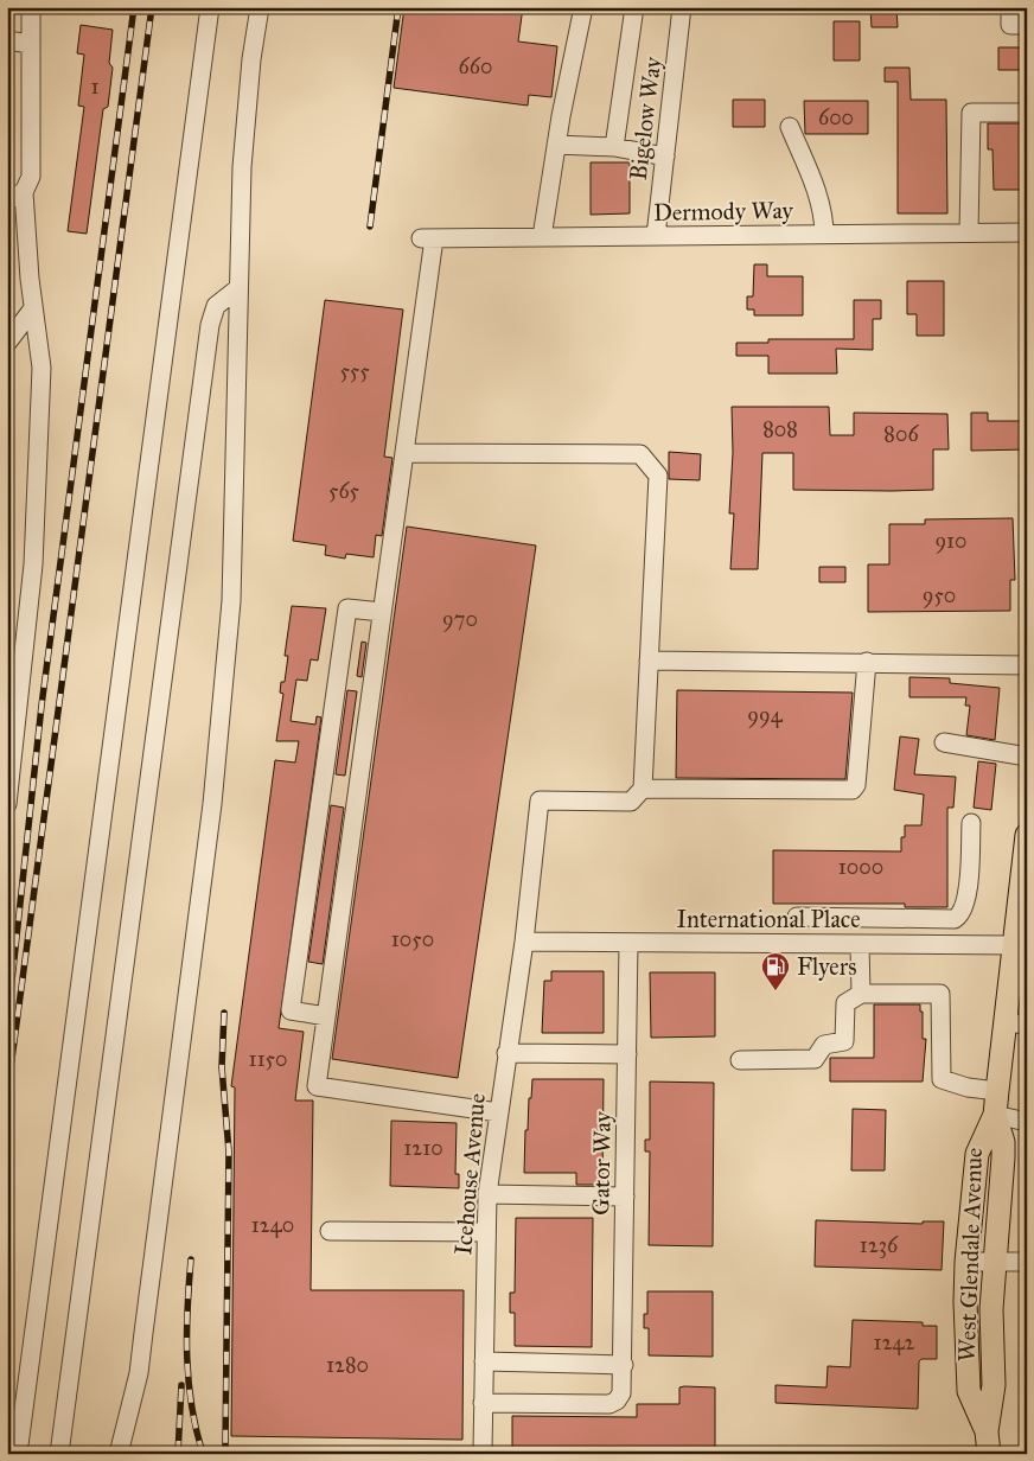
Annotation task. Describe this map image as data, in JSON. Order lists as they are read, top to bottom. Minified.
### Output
{"streets":{"main road":["West Glendale Avenue"],"street":["Bigelow Way","Dermody Way","International Place","Gator Way","Icehouse Avenue"]},"crossings":[["Bigelow Way","Dermody Way"],["International Place","Gator Way"],["International Place","Icehouse Avenue"],["International Place","West Glendale Avenue"],["Gator Way","Icehouse Avenue"]],"places":{"fuel station":["Flyers"]},"house_numbers":["660","1","600","555","808","806","565","910","950","970","994","1000","1050","1150","1210","1240","1236","1242","1280"]}
